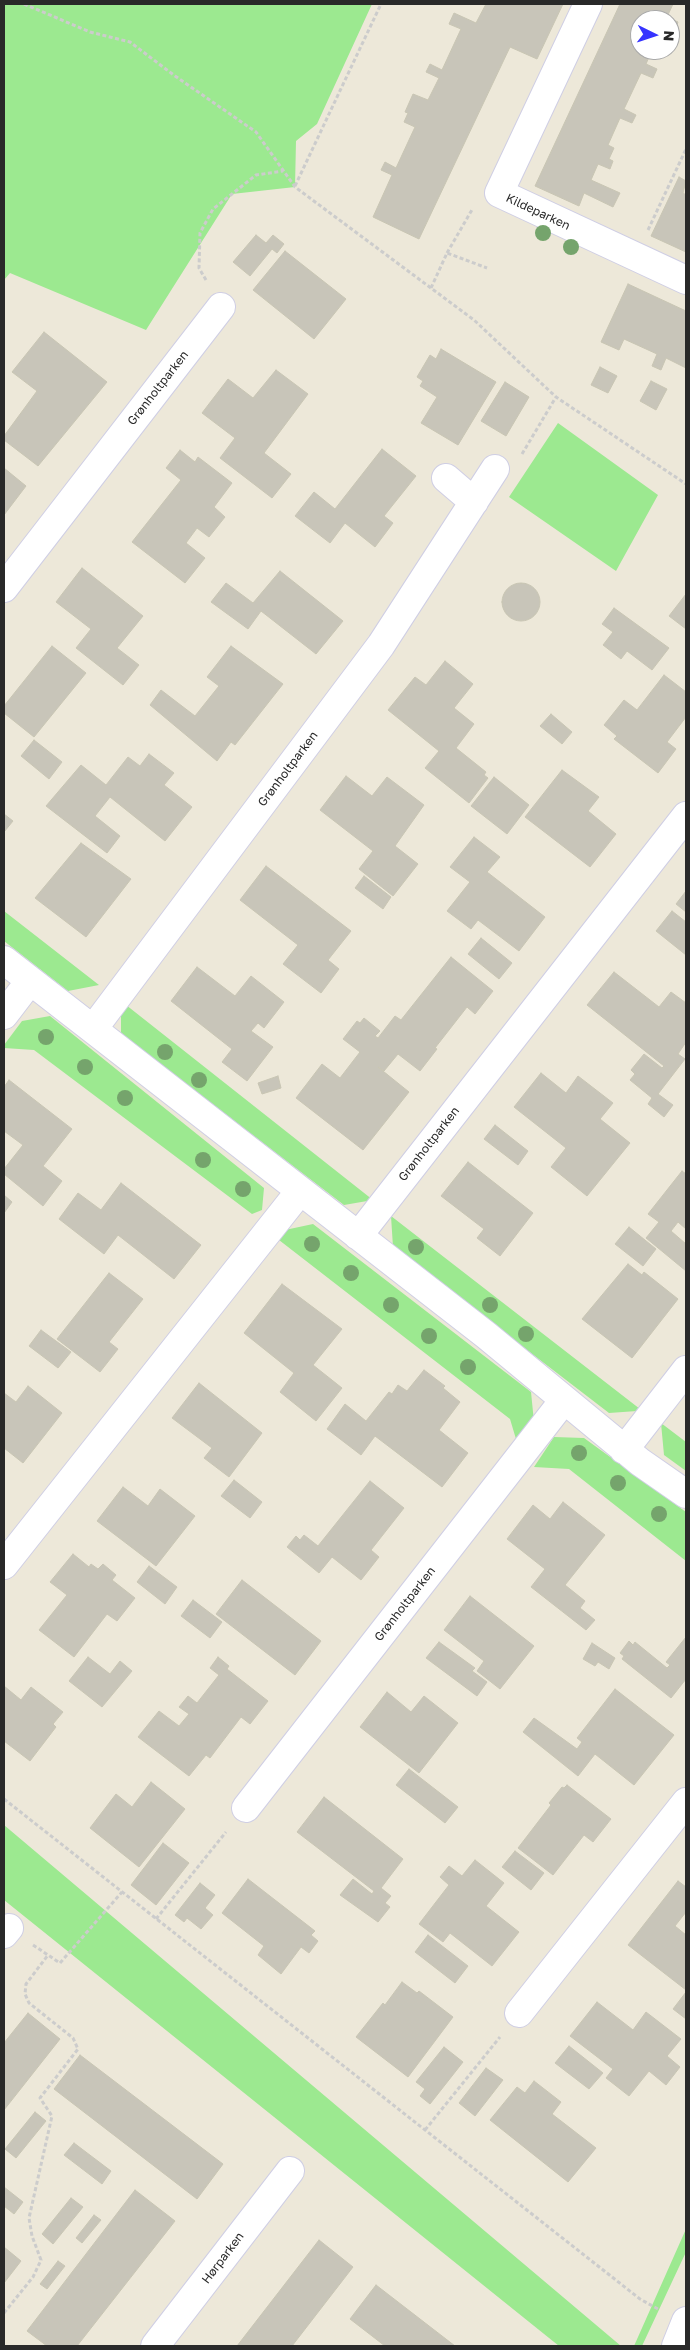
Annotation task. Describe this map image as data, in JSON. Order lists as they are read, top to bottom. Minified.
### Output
{"streets":{"street":["Kildeparken","Grønholtparken","Hørparken"]},"north":"right"}
